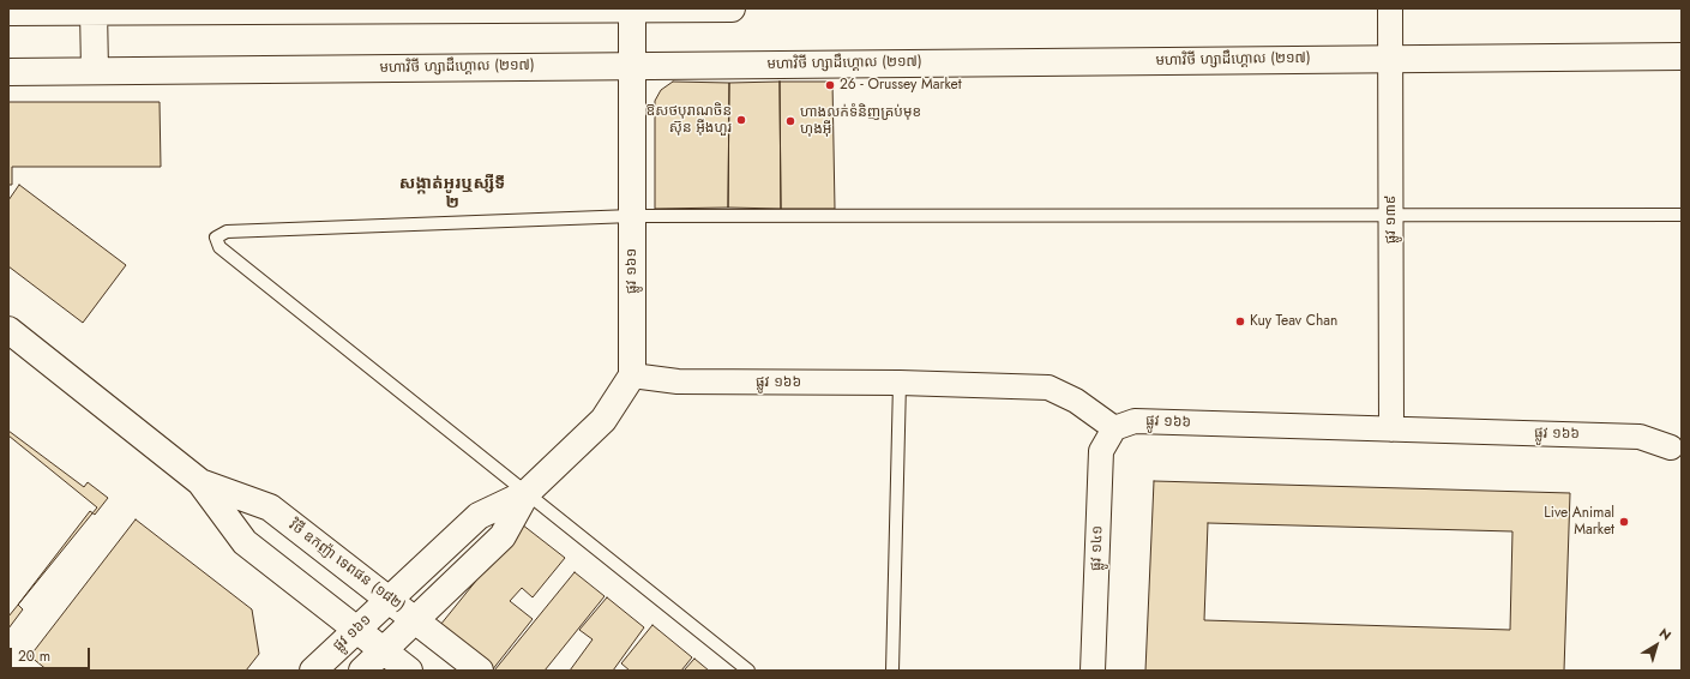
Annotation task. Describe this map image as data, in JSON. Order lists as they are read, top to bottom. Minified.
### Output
{"streets":{"main road":["មហាវិថី ហ្សាដឹហ្គោល (២១៧)","ផ្លូវ ១៦១","វិថី ឧកញ៉ា ទេពផន (១៨២)"],"street":["ផ្លូវ ១៣៩","ផ្លូវ ១៦៦","ផ្លូវ ១៤១"]},"crossings":[["មហាវិថី ហ្សាដឹហ្គោល (២១៧)","ផ្លូវ ១៣៩"],["មហាវិថី ហ្សាដឹហ្គោល (២១៧)","ផ្លូវ ១៦១"],["ផ្លូវ ១៣៩","ផ្លូវ ១៦៦"],["ផ្លូវ ១៦១","ផ្លូវ ១៦៦"],["ផ្លូវ ១៦១","វិថី ឧកញ៉ា ទេពផន (១៨២)"],["ផ្លូវ ១៦៦","ផ្លូវ ១៤១"]],"districts":["សង្កាត់អូរឬស្សីទី ២"],"places":["26 - Orussey Market","ឱសថបុរាណចិន ស៊ុន អ៊ីងហួរ","ហាងលក់ទំនិញគ្រប់មុខ ហុងអ៊ី","Kuy Teav Chan","Live Animal Market"],"scale_bar":"20 m","north":"top right"}
